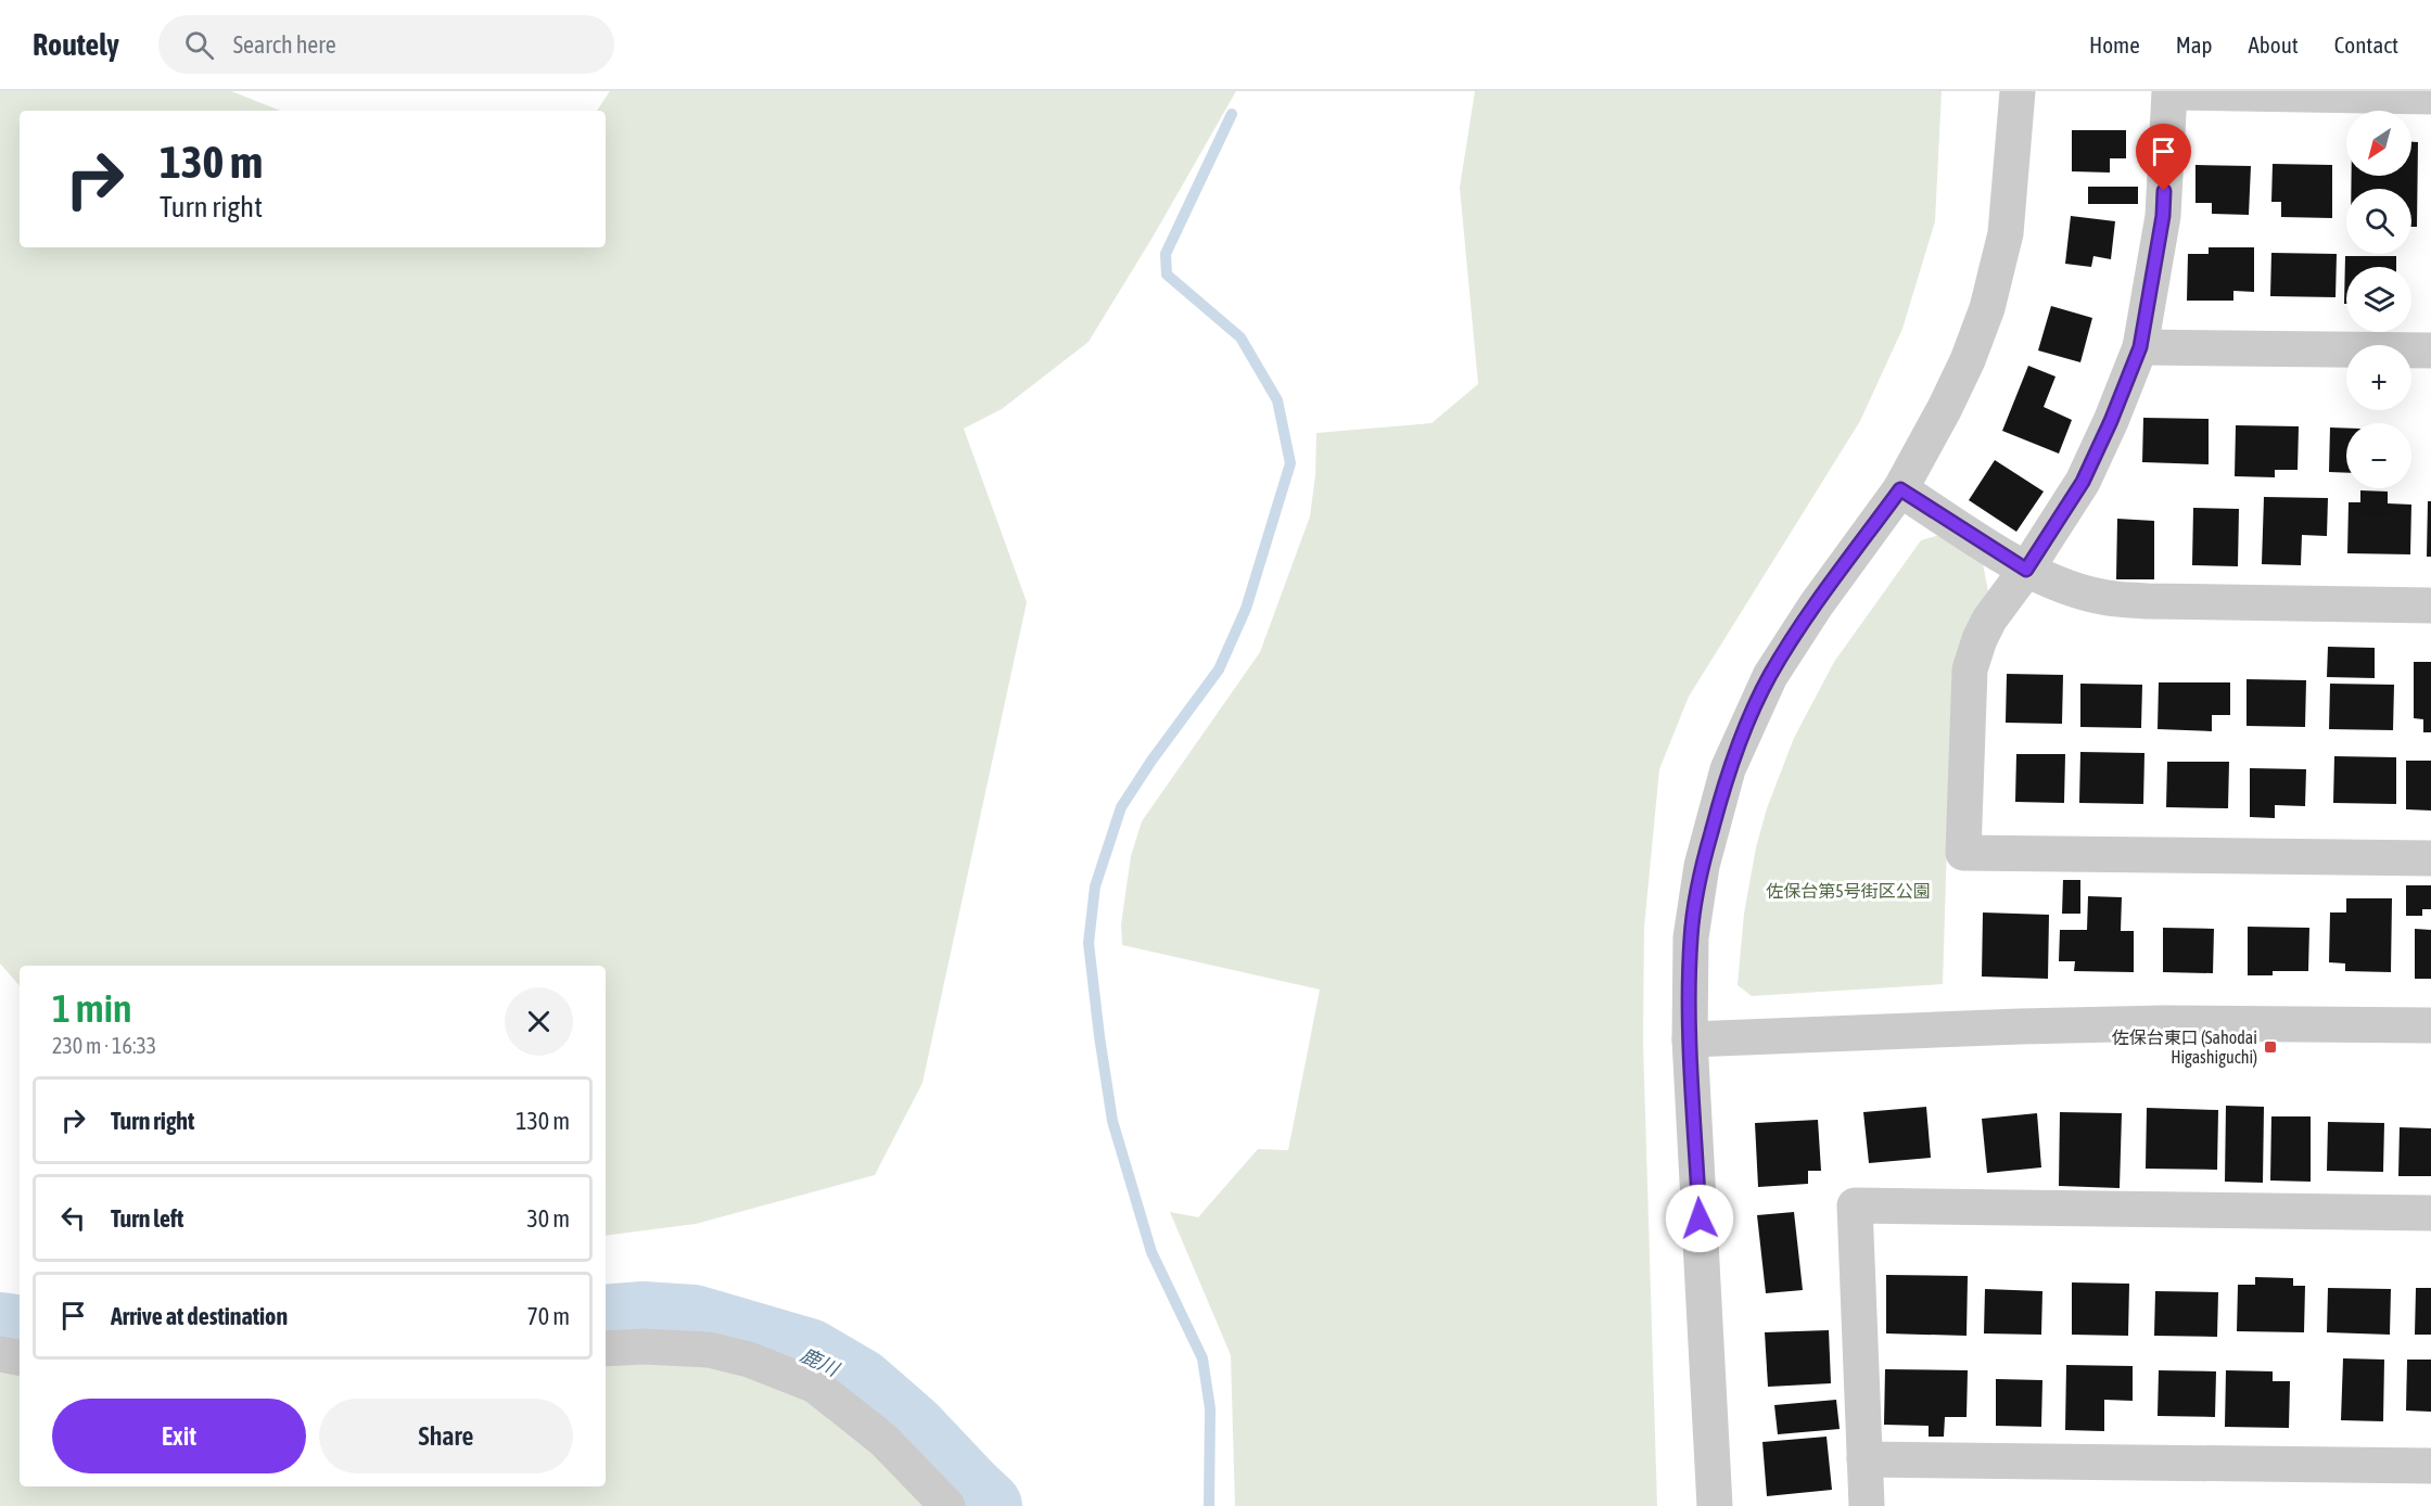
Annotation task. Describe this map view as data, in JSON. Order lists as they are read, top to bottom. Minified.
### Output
{"water":["鹿川"],"parks":["佐保台第5号街区公園"],"places":{"transit":["佐保台東口 (Sahodai Higashiguchi)"]},"north":"bottom left","page":{"header":"Routely","search":"Search here","nav":["Home","Map","About","Contact"],"map_buttons":["+","−"],"turn":["130 m","Turn right"],"heading":["1 min","230 m · 16:33"],"list":[{"name":"Turn right","value":"130 m"},{"name":"Turn left","value":"30 m"},{"name":"Arrive at destination","value":"70 m"}],"buttons":["Exit","Share"]}}
